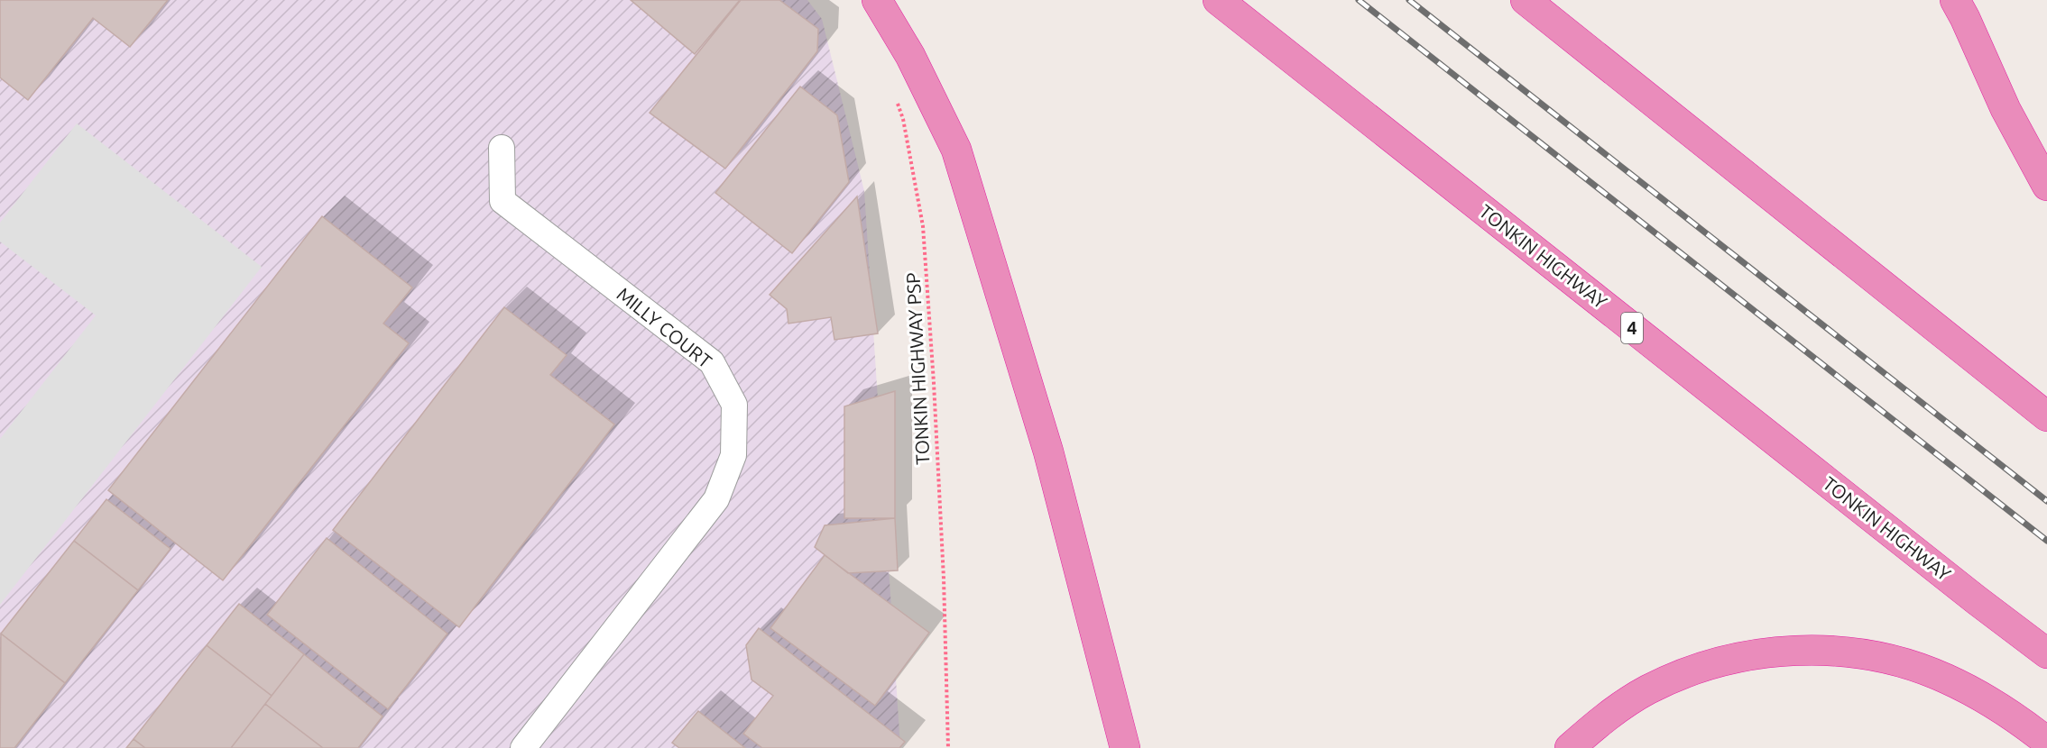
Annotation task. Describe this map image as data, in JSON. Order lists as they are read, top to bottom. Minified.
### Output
{"streets":{"highway":["TONKIN HIGHWAY","4"],"street":["MILLY COURT"],"path":["TONKIN HIGHWAY PSP"]}}
